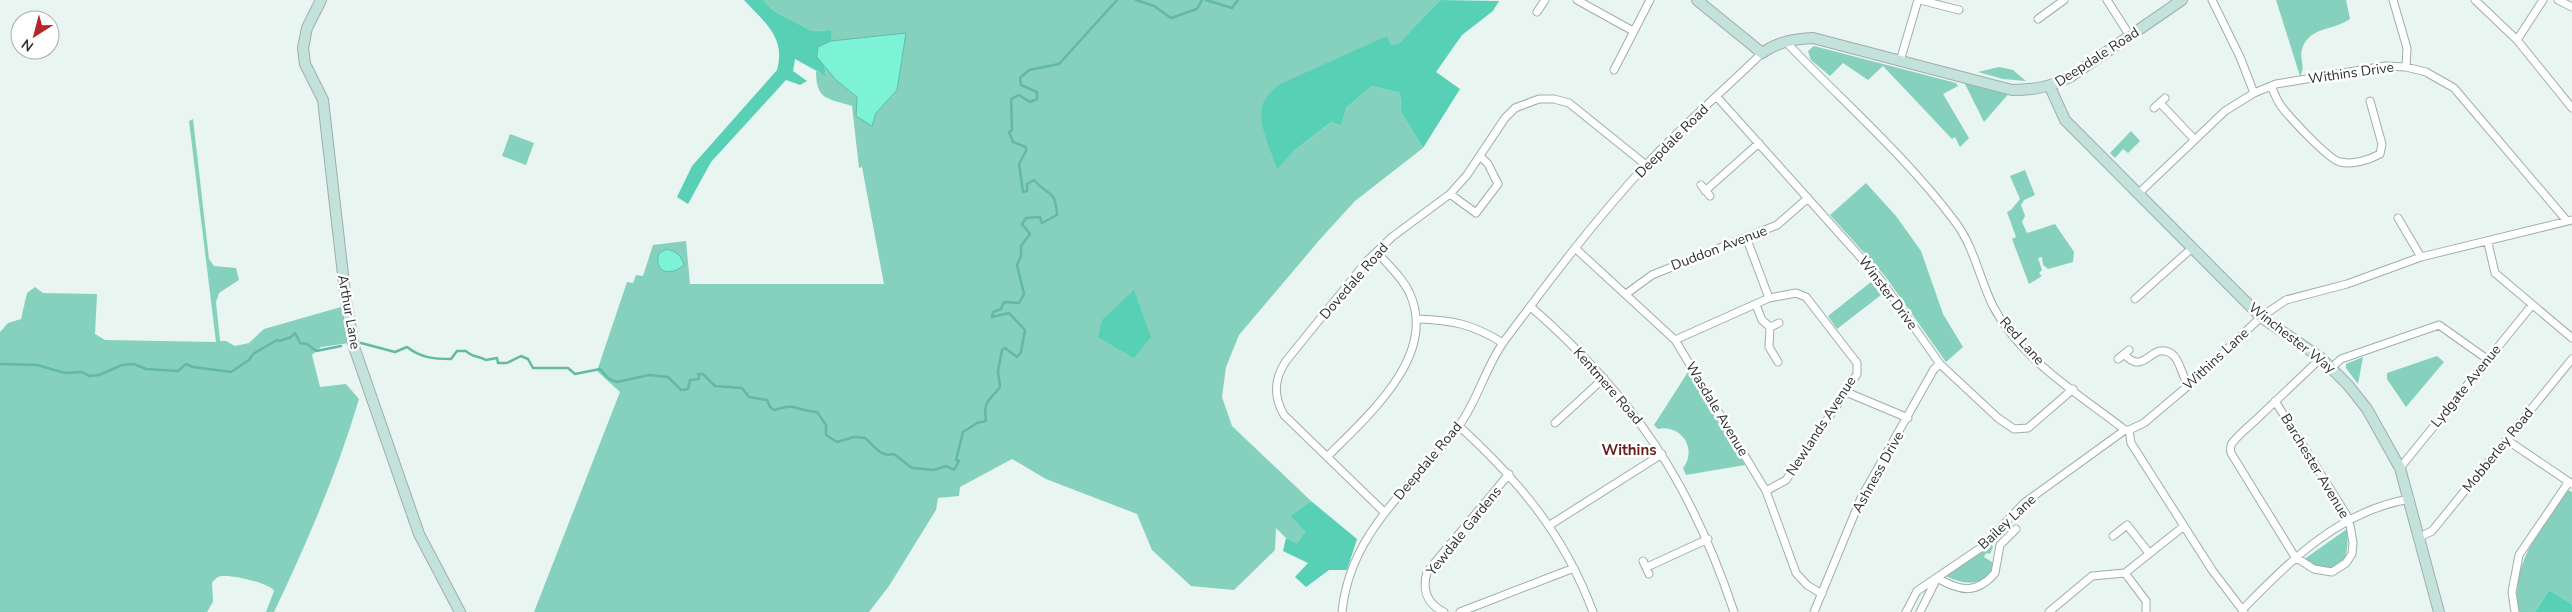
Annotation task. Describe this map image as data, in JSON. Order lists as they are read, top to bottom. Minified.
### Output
{"streets":{"street":["Deepdale Road","Withins Drive","Duddon Avenue","Dovedale Road","Winster Drive","Arthur Lane","Winchester Way","Red Lane","Withins Lane","Kentmere Road","Lydgate Avenue","Wasdale Avenue","Newlands Avenue","Mobberley Road","Barchester Avenue","Ashness Drive","Bailey Lane","Yewdale Gardens"]},"crossings":[["Deepdale Road","Dovedale Road"],["Deepdale Road","Winster Drive"],["Deepdale Road","Winchester Way"],["Deepdale Road","Red Lane"],["Deepdale Road","Kentmere Road"],["Deepdale Road","Wasdale Avenue"],["Withins Drive","Winchester Way"],["Withins Drive","Withins Lane"],["Duddon Avenue","Winster Drive"],["Duddon Avenue","Wasdale Avenue"],["Winster Drive","Red Lane"],["Winster Drive","Ashness Drive"],["Winchester Way","Withins Lane"],["Winchester Way","Lydgate Avenue"],["Winchester Way","Mobberley Road"],["Red Lane","Withins Lane"],["Red Lane","Bailey Lane"],["Withins Lane","Bailey Lane"],["Wasdale Avenue","Newlands Avenue"],["Wasdale Avenue","Ashness Drive"]],"districts":["Withins"],"north":"bottom left"}
